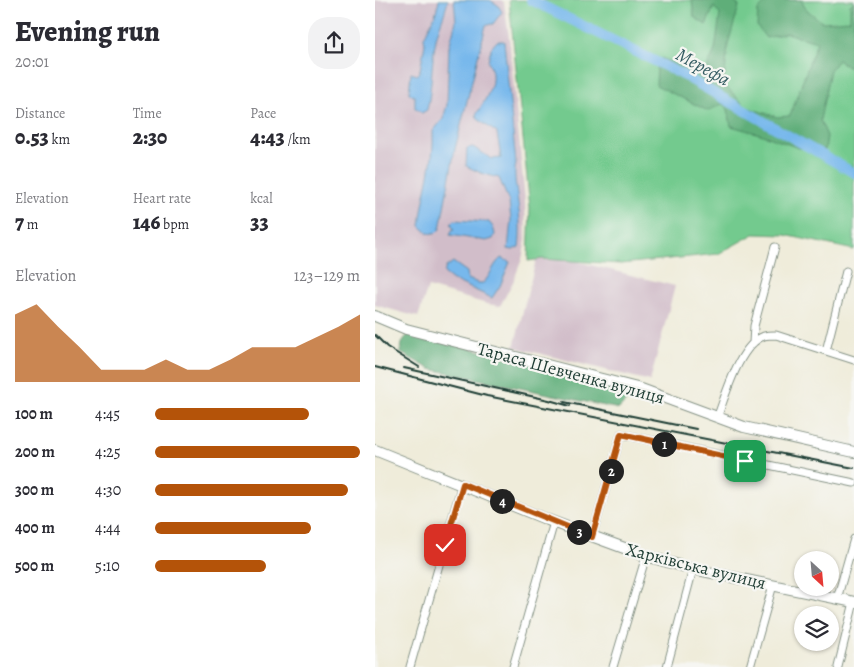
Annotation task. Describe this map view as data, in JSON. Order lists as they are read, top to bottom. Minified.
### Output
{"streets":{"street":["Тараса Шевченка вулиця","Харківська вулиця"]},"water":["Мерефа"],"north":"bottom right","page":{"heading":["Evening run","20:01"],"stats":[["Distance","0.53 km"],["Time","2:30"],["Pace","4:43 /km"],["Elevation","7 m"],["Heart rate","146 bpm"],["kcal","33"]],"chart":["Elevation","123–129 m"],"list":[{"name":"100 m","note":"4:45"},{"name":"200 m","note":"4:25"},{"name":"300 m","note":"4:30"},{"name":"400 m","note":"4:44"},{"name":"500 m","note":"5:10"}],"pins":["1","2","4","3"]}}
